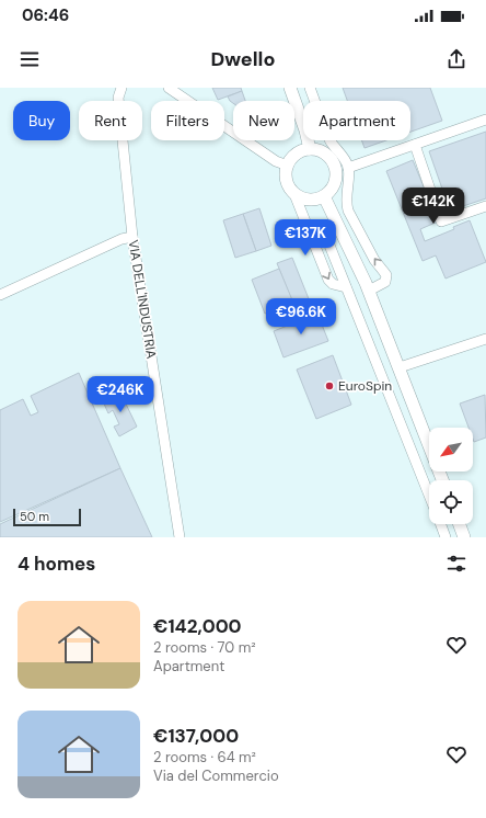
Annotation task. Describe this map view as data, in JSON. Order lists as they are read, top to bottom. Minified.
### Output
{"streets":{"street":["VIA DELL'INDUSTRIA"]},"places":["EuroSpin"],"scale_bar":"50 m","north":"bottom left","page":{"status":"06:46","header":"Dwello","chip":["Buy","Rent","Filters","New","Apartment"],"price":["€142K","€137K","€96.6K","€246K"],"scale":"50 m","heading":"4 homes","list":[{"name":"€142,000","note":"2 rooms · 70 m² · Apartment"},{"name":"€137,000","note":"2 rooms · 64 m² · Via del Commercio"}]}}
